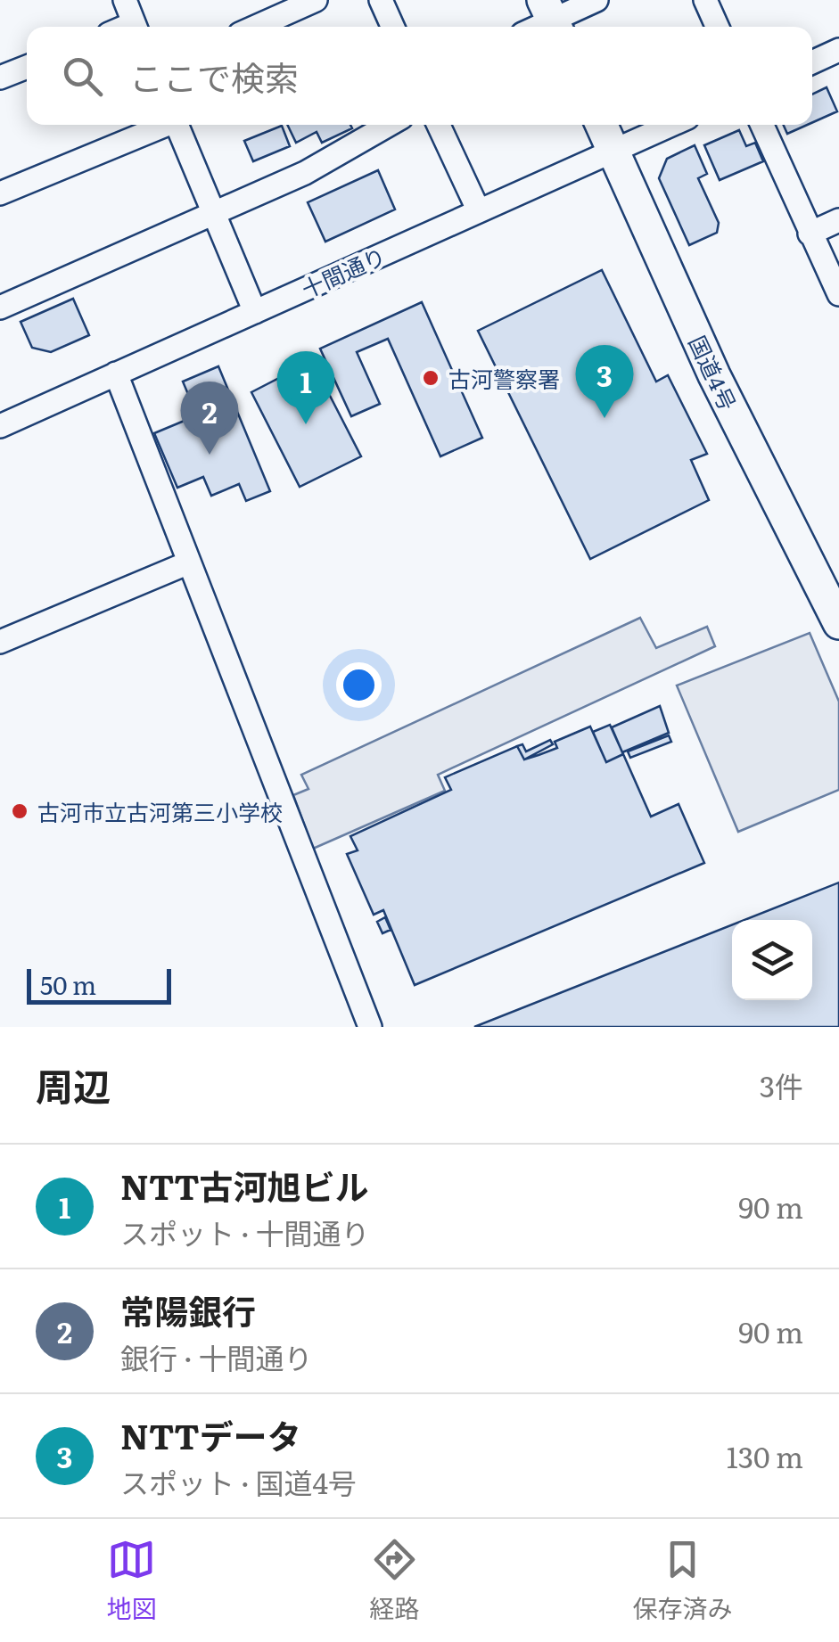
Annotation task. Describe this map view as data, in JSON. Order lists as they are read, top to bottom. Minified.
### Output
{"streets":{"highway":["国道4号"],"street":["十間通り"]},"crossings":[["十間通り","国道4号"]],"places":["古河警察署","古河市立古河第三小学校"],"scale_bar":"50 m","page":{"search":"ここで検索","pins":["3","1","2"],"scale":"50 m","heading":["周辺","3件"],"list":[{"mark":"1","name":"NTT古河旭ビル","note":"スポット · 十間通り","value":"90 m"},{"mark":"2","name":"常陽銀行","note":"銀行 · 十間通り","value":"90 m"},{"mark":"3","name":"NTTデータ","note":"スポット · 国道4号","value":"130 m"}],"nav":["地図","経路","保存済み"]}}
